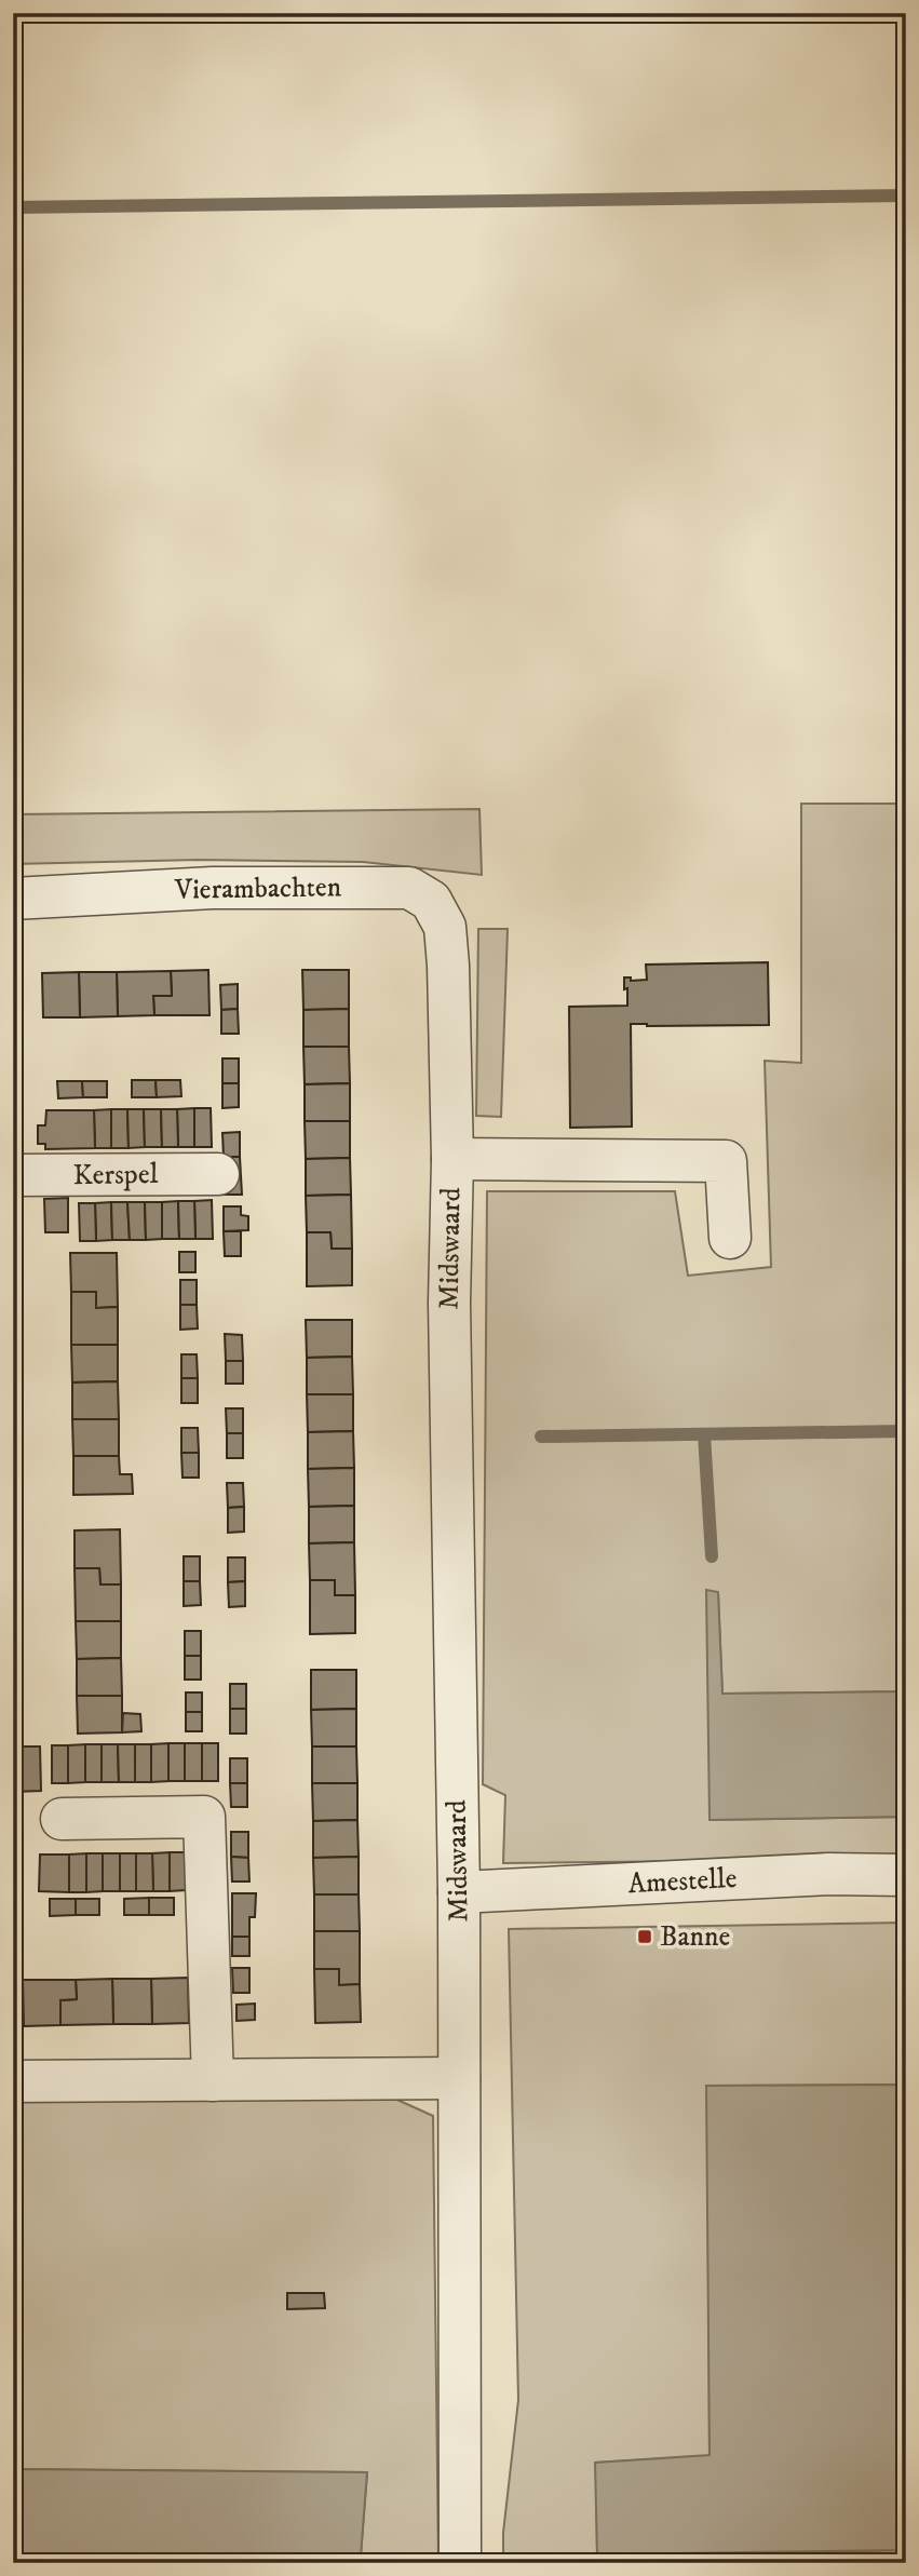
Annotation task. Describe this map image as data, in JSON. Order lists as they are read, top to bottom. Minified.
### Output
{"streets":{"street":["Vierambachten","Kerspel","Midswaard","Amestelle"]},"crossings":[["Vierambachten","Midswaard"],["Midswaard","Amestelle"]],"places":{"transit":["Banne"]}}
